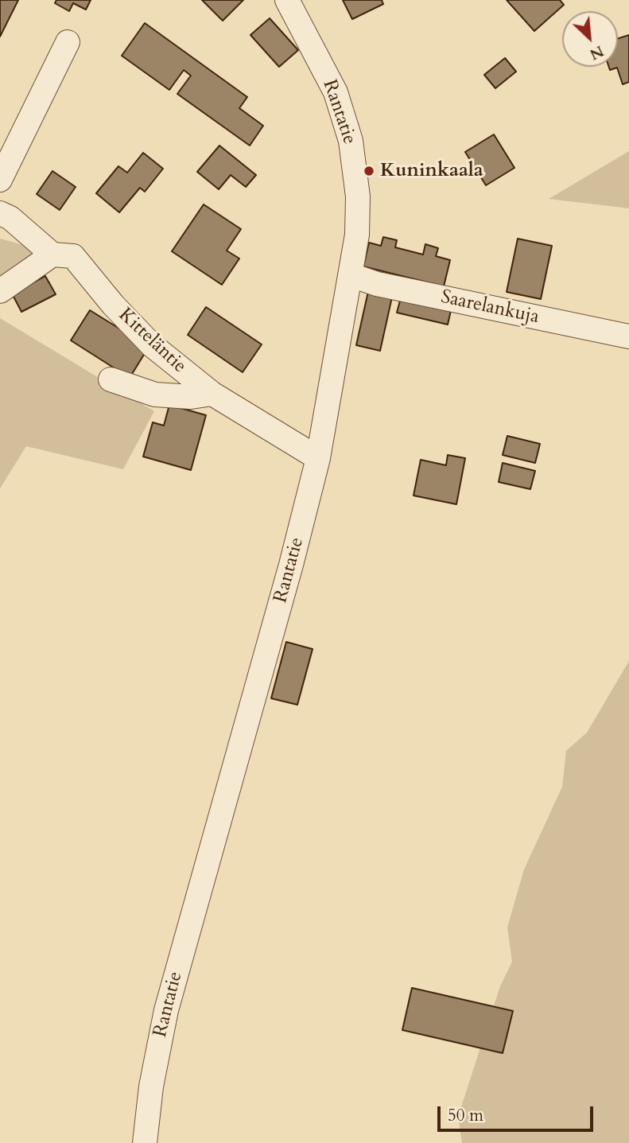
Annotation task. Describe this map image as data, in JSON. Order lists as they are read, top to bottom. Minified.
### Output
{"streets":{"street":["Rantatie","Saarelankuja","Kitteläntie"]},"crossings":[["Rantatie","Saarelankuja"],["Rantatie","Kitteläntie"]],"places":["Kuninkaala"],"scale_bar":"50 m","north":"bottom right"}
